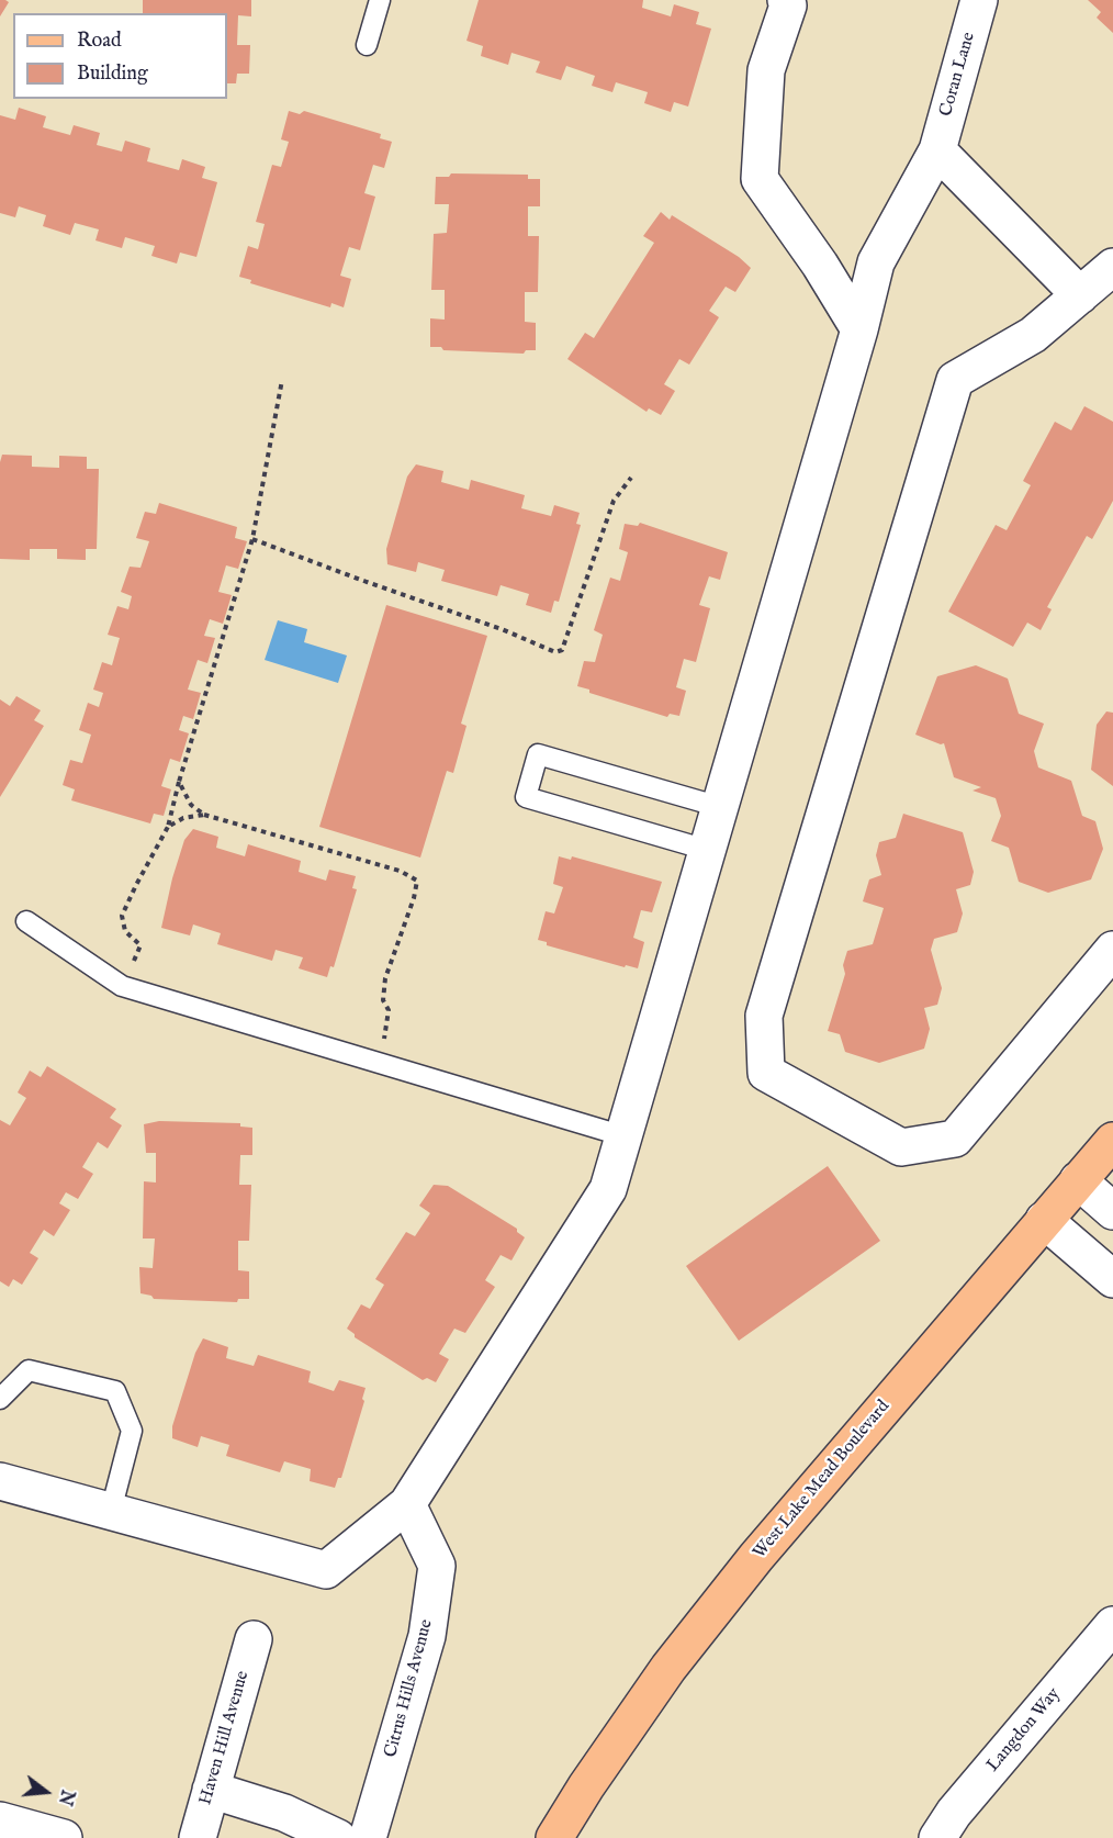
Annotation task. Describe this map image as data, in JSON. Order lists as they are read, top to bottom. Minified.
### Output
{"streets":{"main road":["West Lake Mead Boulevard"],"street":["Coran Lane","Citrus Hills Avenue","Langdon Way","Haven Hill Avenue"]},"crossings":[["Coran Lane","Citrus Hills Avenue"]],"legend":["Road","Building"],"north":"right"}
